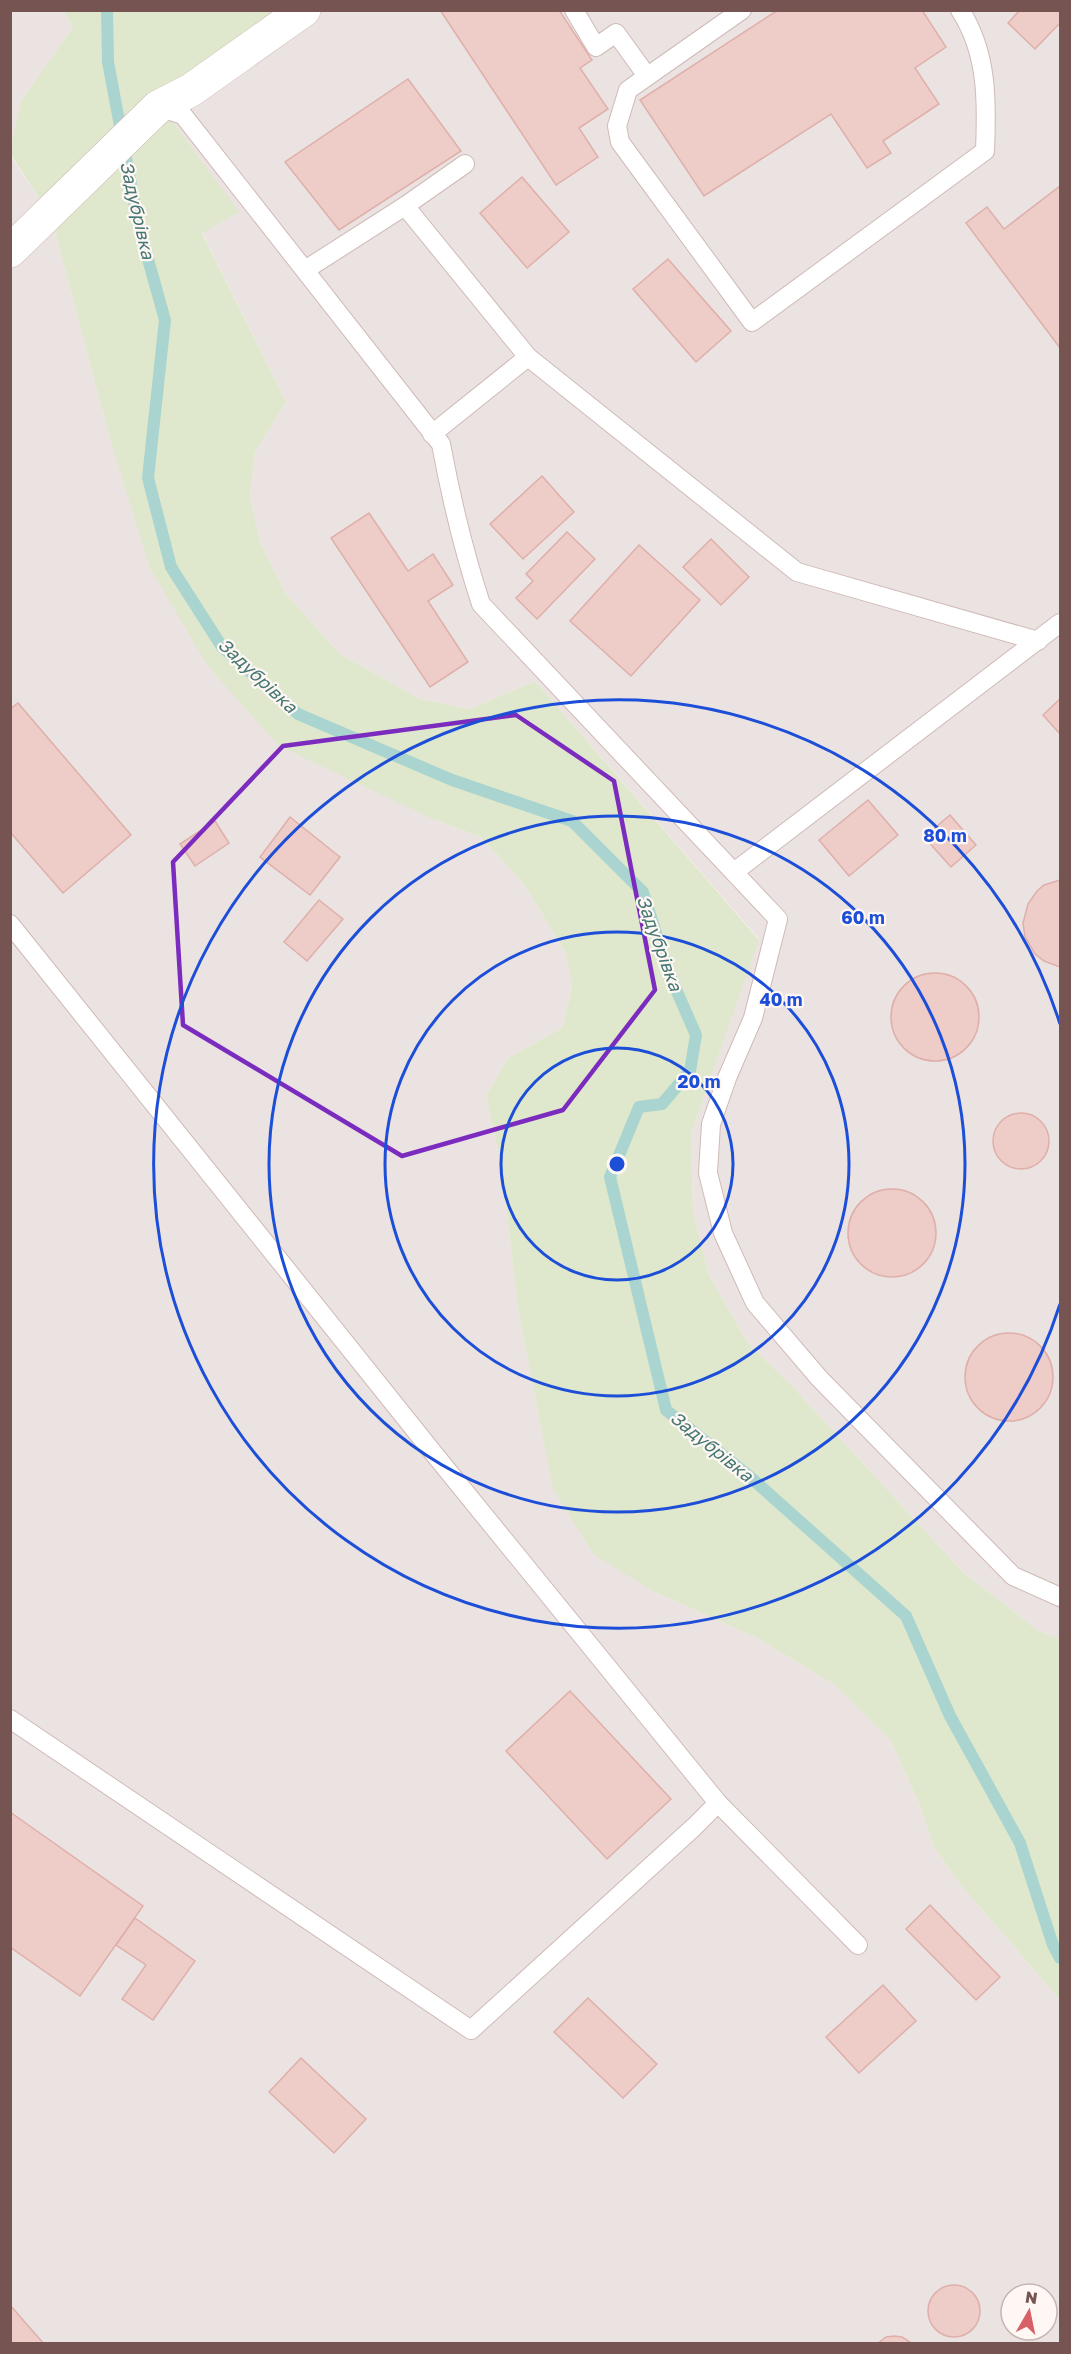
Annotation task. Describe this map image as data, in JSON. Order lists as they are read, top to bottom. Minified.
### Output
{"water":["Задубрівка"],"north":"top","rings":["80 m","60 m","40 m","20 m"]}
